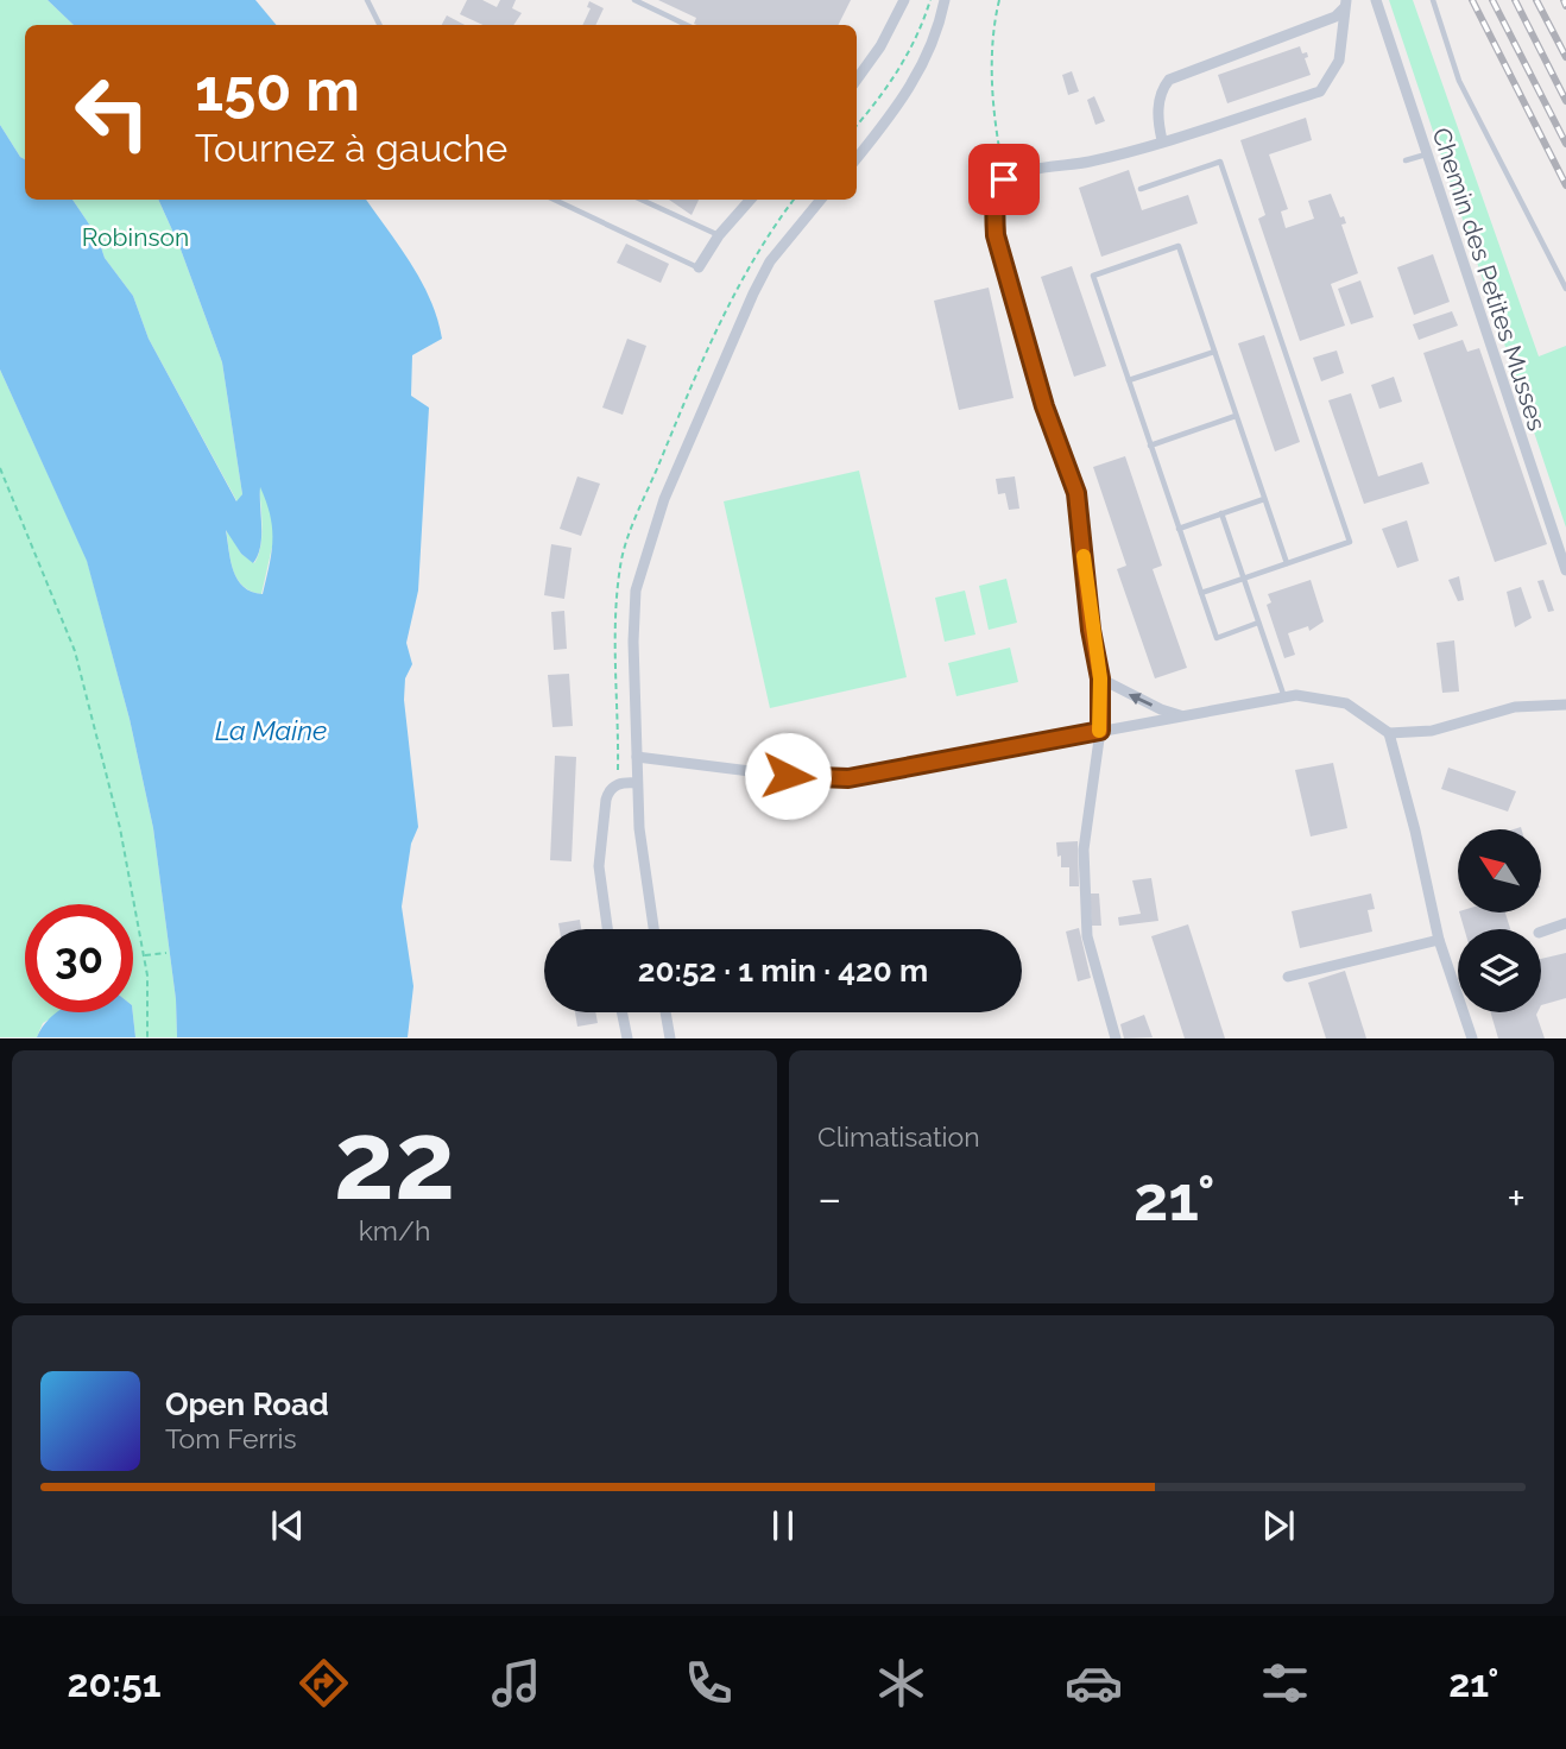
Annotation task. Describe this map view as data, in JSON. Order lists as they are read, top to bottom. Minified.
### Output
{"streets":{"street":["Chemin des Petites Musses"]},"water":["La Maine"],"parks":["Robinson"],"north":"top left","page":{"turn":["150 m","Tournez à gauche"],"limit":"30","trip":"20:52 · 1 min · 420 m","tile":[["22","km/h"],"Climatisation"],"heat":["−","21°","+"],"song":["Open Road","Tom Ferris"],"tabs":["20:51","21°"]}}
